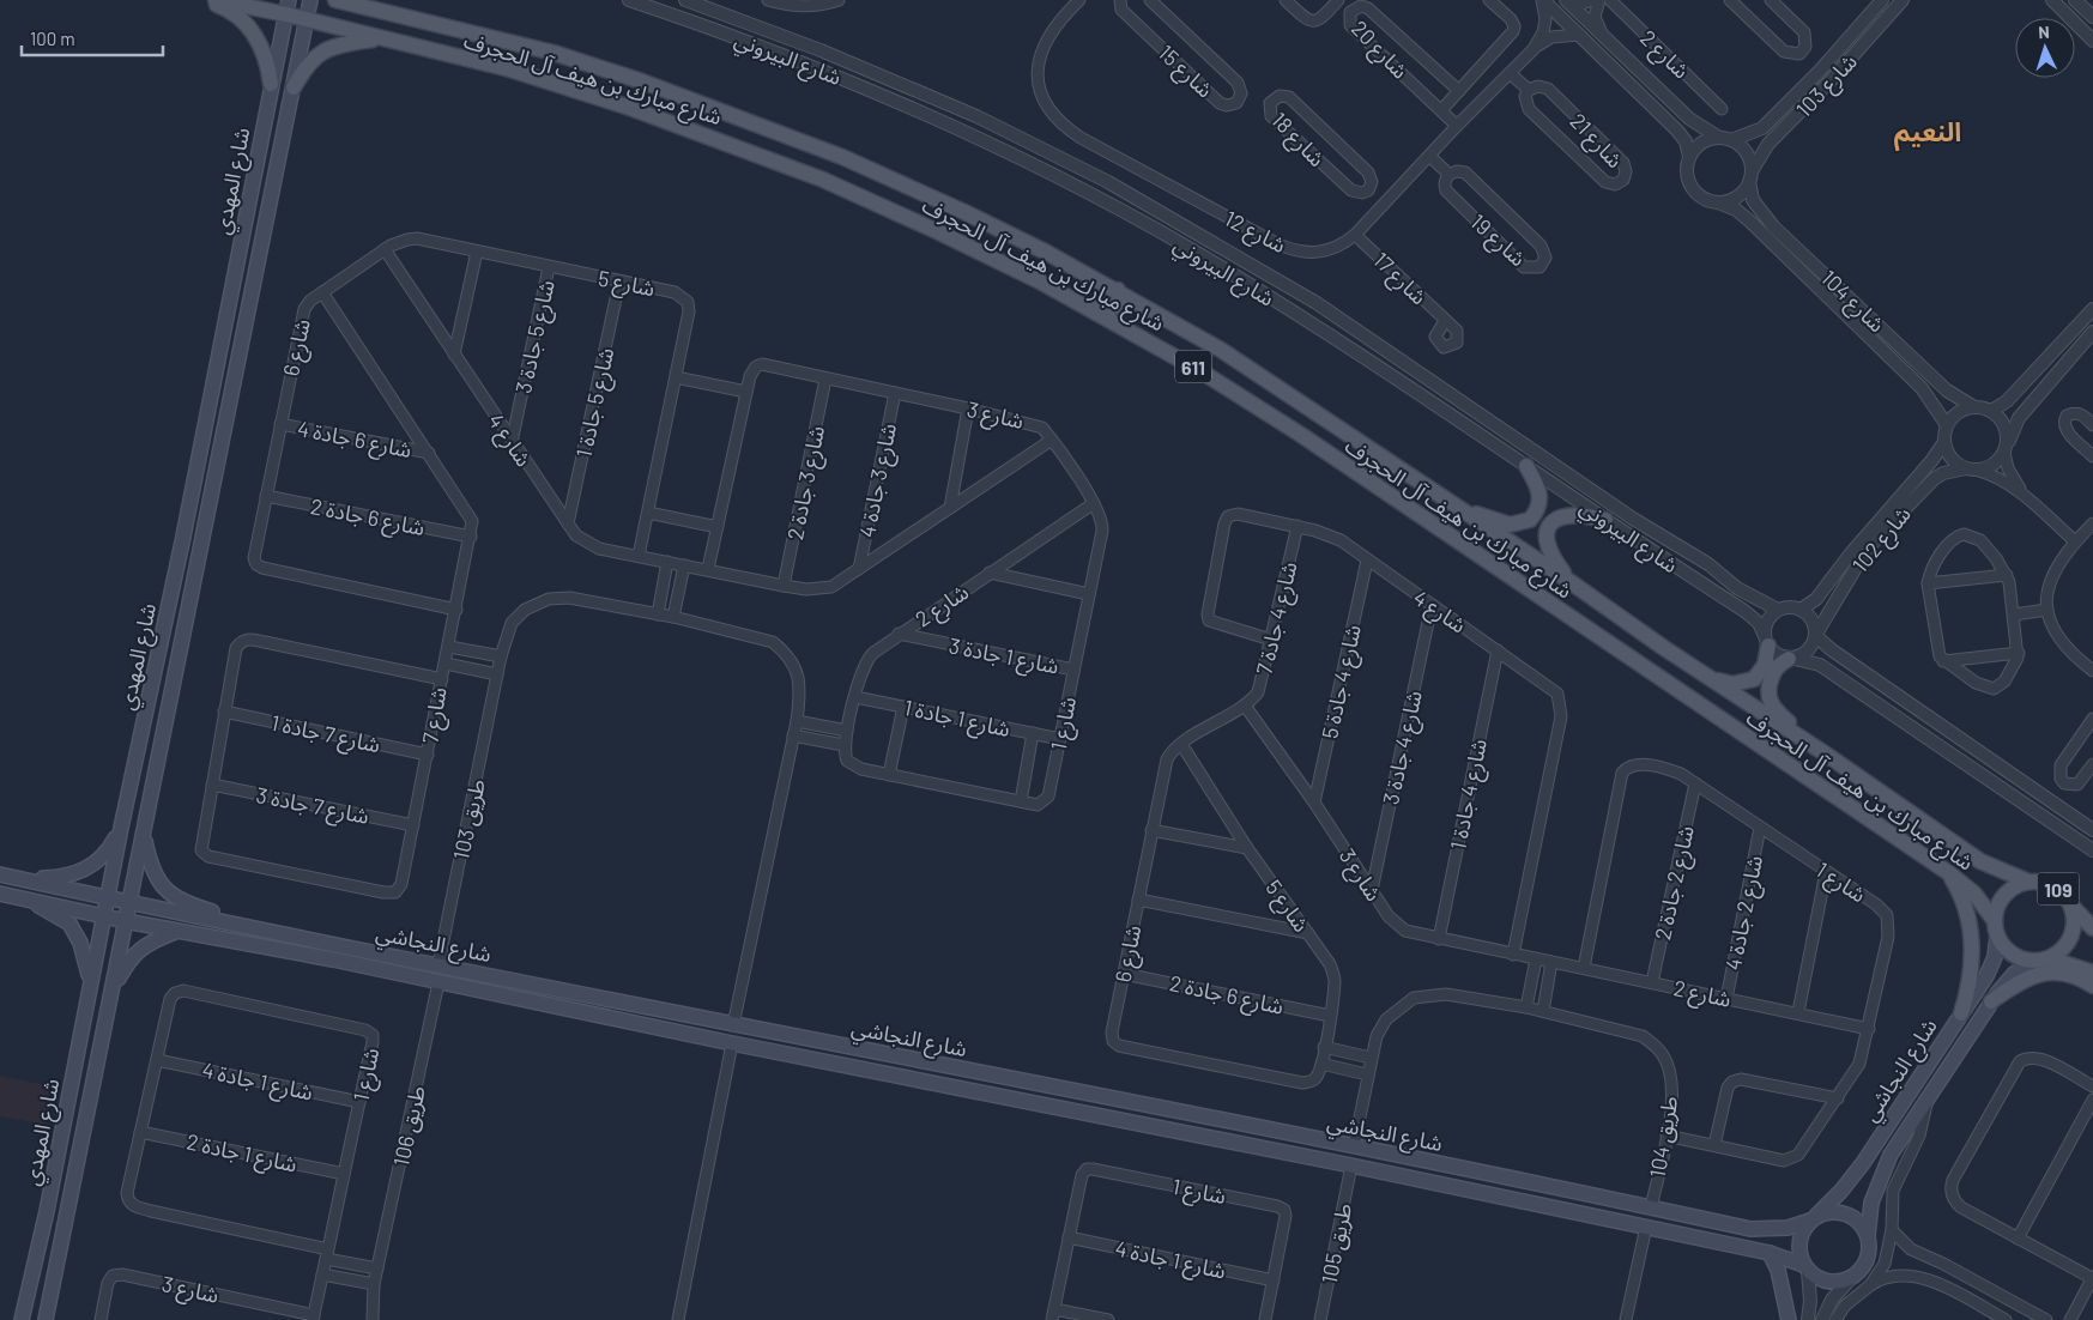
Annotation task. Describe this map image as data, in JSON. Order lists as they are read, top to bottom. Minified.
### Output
{"streets":{"main road":["شارع مبارك بن هيف آل الحجرف","شارع المهدي","611","109","شارع النجاشي"],"street":["شارع 20","شارع 2","شارع البيروني","شارع 15","شارع 103","شارع 18","شارع 21","شارع 12","شارع 19","شارع 17","شارع 5","شارع 104","شارع 5 جادة 3","شارع 6","شارع 5 جادة 1","شارع 3","شارع 6 جادة 4","شارع 4","شارع 3 جادة 4","شارع 3 جادة 2","شارع 6 جادة 2","شارع 102","شارع 4 جادة 7","شارع 1 جادة 3","شارع 4 جادة 5","شارع 7","شارع 1 جادة 1","شارع 1","شارع 7 جادة 1","شارع 4 جادة 3","شارع 4 جادة 1","شارع 7 جادة 3","طريق 103","شارع 2 جادة 2","شارع 2 جادة 4","شارع 1 جادة 4","طريق 106","طريق 104","شارع 1 جادة 2","طريق 105"]},"crossings":[["شارع 20","شارع 12"],["شارع 2","شارع 3"],["شارع 2","شارع 1 جادة 3"],["شارع 2","شارع 1 جادة 1"],["شارع 2","شارع 1"],["شارع 2","شارع 2 جادة 2"],["شارع 2","شارع 2 جادة 4"],["شارع البيروني","شارع 102"],["شارع مبارك بن هيف آل الحجرف","شارع المهدي"],["شارع مبارك بن هيف آل الحجرف","109"],["شارع مبارك بن هيف آل الحجرف","شارع النجاشي"],["شارع 103","شارع 104"],["شارع 18","شارع 12"],["شارع 21","شارع 12"],["شارع المهدي","شارع النجاشي"],["شارع 12","شارع 19"],["شارع 12","شارع 17"],["شارع 5","شارع 5 جادة 3"],["شارع 5","شارع 6"],["شارع 5","شارع 5 جادة 1"],["شارع 5","شارع 4"],["شارع 5","شارع 6 جادة 2"],["شارع 104","شارع 102"],["شارع 5 جادة 3","شارع 4"],["شارع 6","شارع 3"],["شارع 6","شارع 6 جادة 4"],["شارع 6","شارع 6 جادة 2"],["شارع 6","شارع 4 جادة 7"],["شارع 6","شارع 7"],["شارع 5 جادة 1","شارع 4"],["شارع 3","شارع 4"],["شارع 3","شارع 3 جادة 4"],["شارع 3","شارع 3 جادة 2"],["شارع 3","شارع 4 جادة 7"],["شارع 3","شارع 4 جادة 5"],["شارع 3","شارع 1"],["شارع 3","شارع 4 جادة 3"],["شارع 3","شارع 4 جادة 1"],["شارع 4","شارع 4 جادة 7"],["شارع 4","شارع 4 جادة 5"],["شارع 4","شارع 4 جادة 3"],["شارع 4","شارع 4 جادة 1"],["شارع 1 جادة 3","شارع 1"],["شارع 7","شارع 7 جادة 1"],["شارع 7","شارع 7 جادة 3"],["شارع 1 جادة 1","شارع 1"],["شارع 1","شارع 2 جادة 2"],["شارع 1","شارع 2 جادة 4"],["شارع 1","شارع 1 جادة 4"],["شارع 1","طريق 104"],["شارع 1","شارع 1 جادة 2"],["طريق 103","شارع النجاشي"],["109","شارع النجاشي"],["شارع النجاشي","طريق 106"],["شارع النجاشي","طريق 104"],["شارع النجاشي","طريق 105"]],"districts":["النعيم"],"scale_bar":"100 m","north":"top"}
